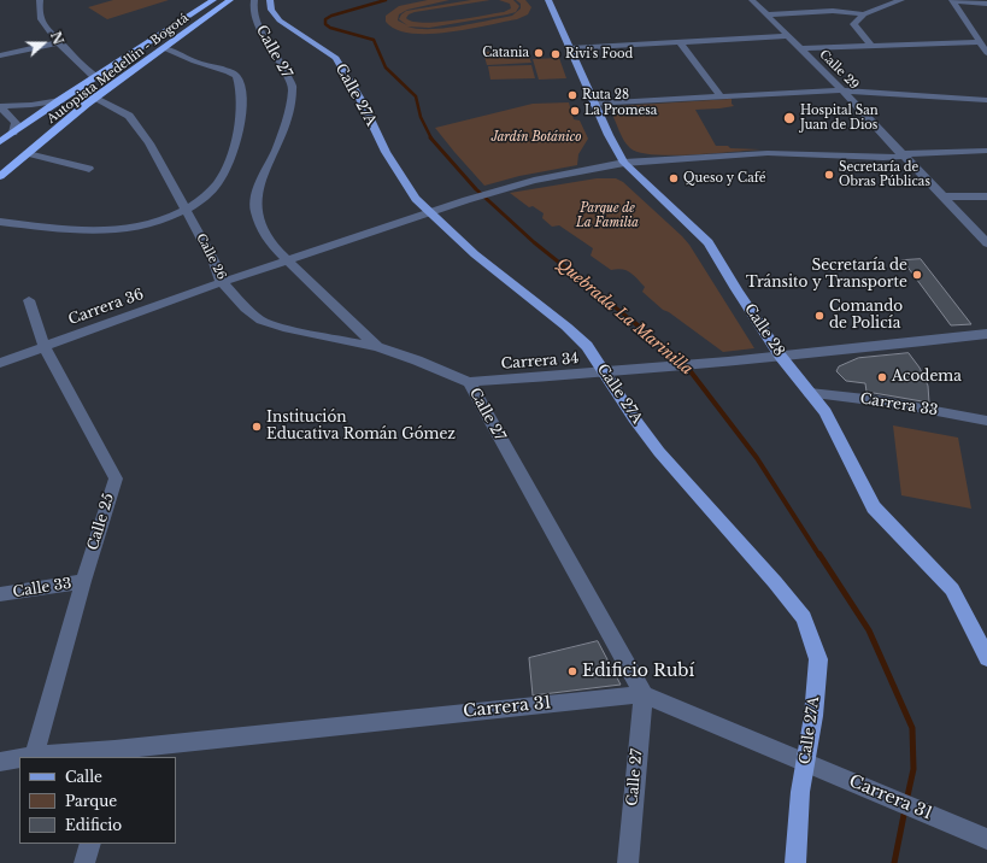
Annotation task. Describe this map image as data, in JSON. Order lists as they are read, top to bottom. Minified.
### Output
{"streets":{"highway":["Autopista Medellín - Bogotá"],"main road":["Calle 27A","Calle 28"],"street":["Calle 27","Calle 29","Calle 26","Carrera 36","Carrera 34","Carrera 33","Calle 25","Calle 33","Carrera 31"]},"crossings":[["Calle 27","Calle 26"],["Calle 27","Carrera 36"],["Calle 27","Carrera 34"],["Calle 27","Carrera 31"],["Autopista Medellín - Bogotá","Calle 26"],["Calle 29","Carrera 36"],["Calle 27A","Carrera 36"],["Calle 27A","Carrera 34"],["Calle 27A","Carrera 31"],["Calle 26","Carrera 36"],["Carrera 36","Calle 28"],["Carrera 36","Calle 25"],["Calle 28","Carrera 34"],["Calle 28","Carrera 33"],["Calle 25","Calle 33"],["Calle 25","Carrera 31"]],"water":["Quebrada La Marinilla"],"parks":["Jardín Botánico","Parque de La Familia"],"places":["Catania","Rivi's Food","Ruta 28","La Promesa","Hospital San Juan de Dios","Secretaría de Obras Públicas","Queso y Café","Secretaría de Tránsito y Transporte","Comando de Policía","Acodema","Institución Educativa Román Gómez","Edificio Rubí"],"legend":["Calle","Parque","Edificio"],"north":"right"}
